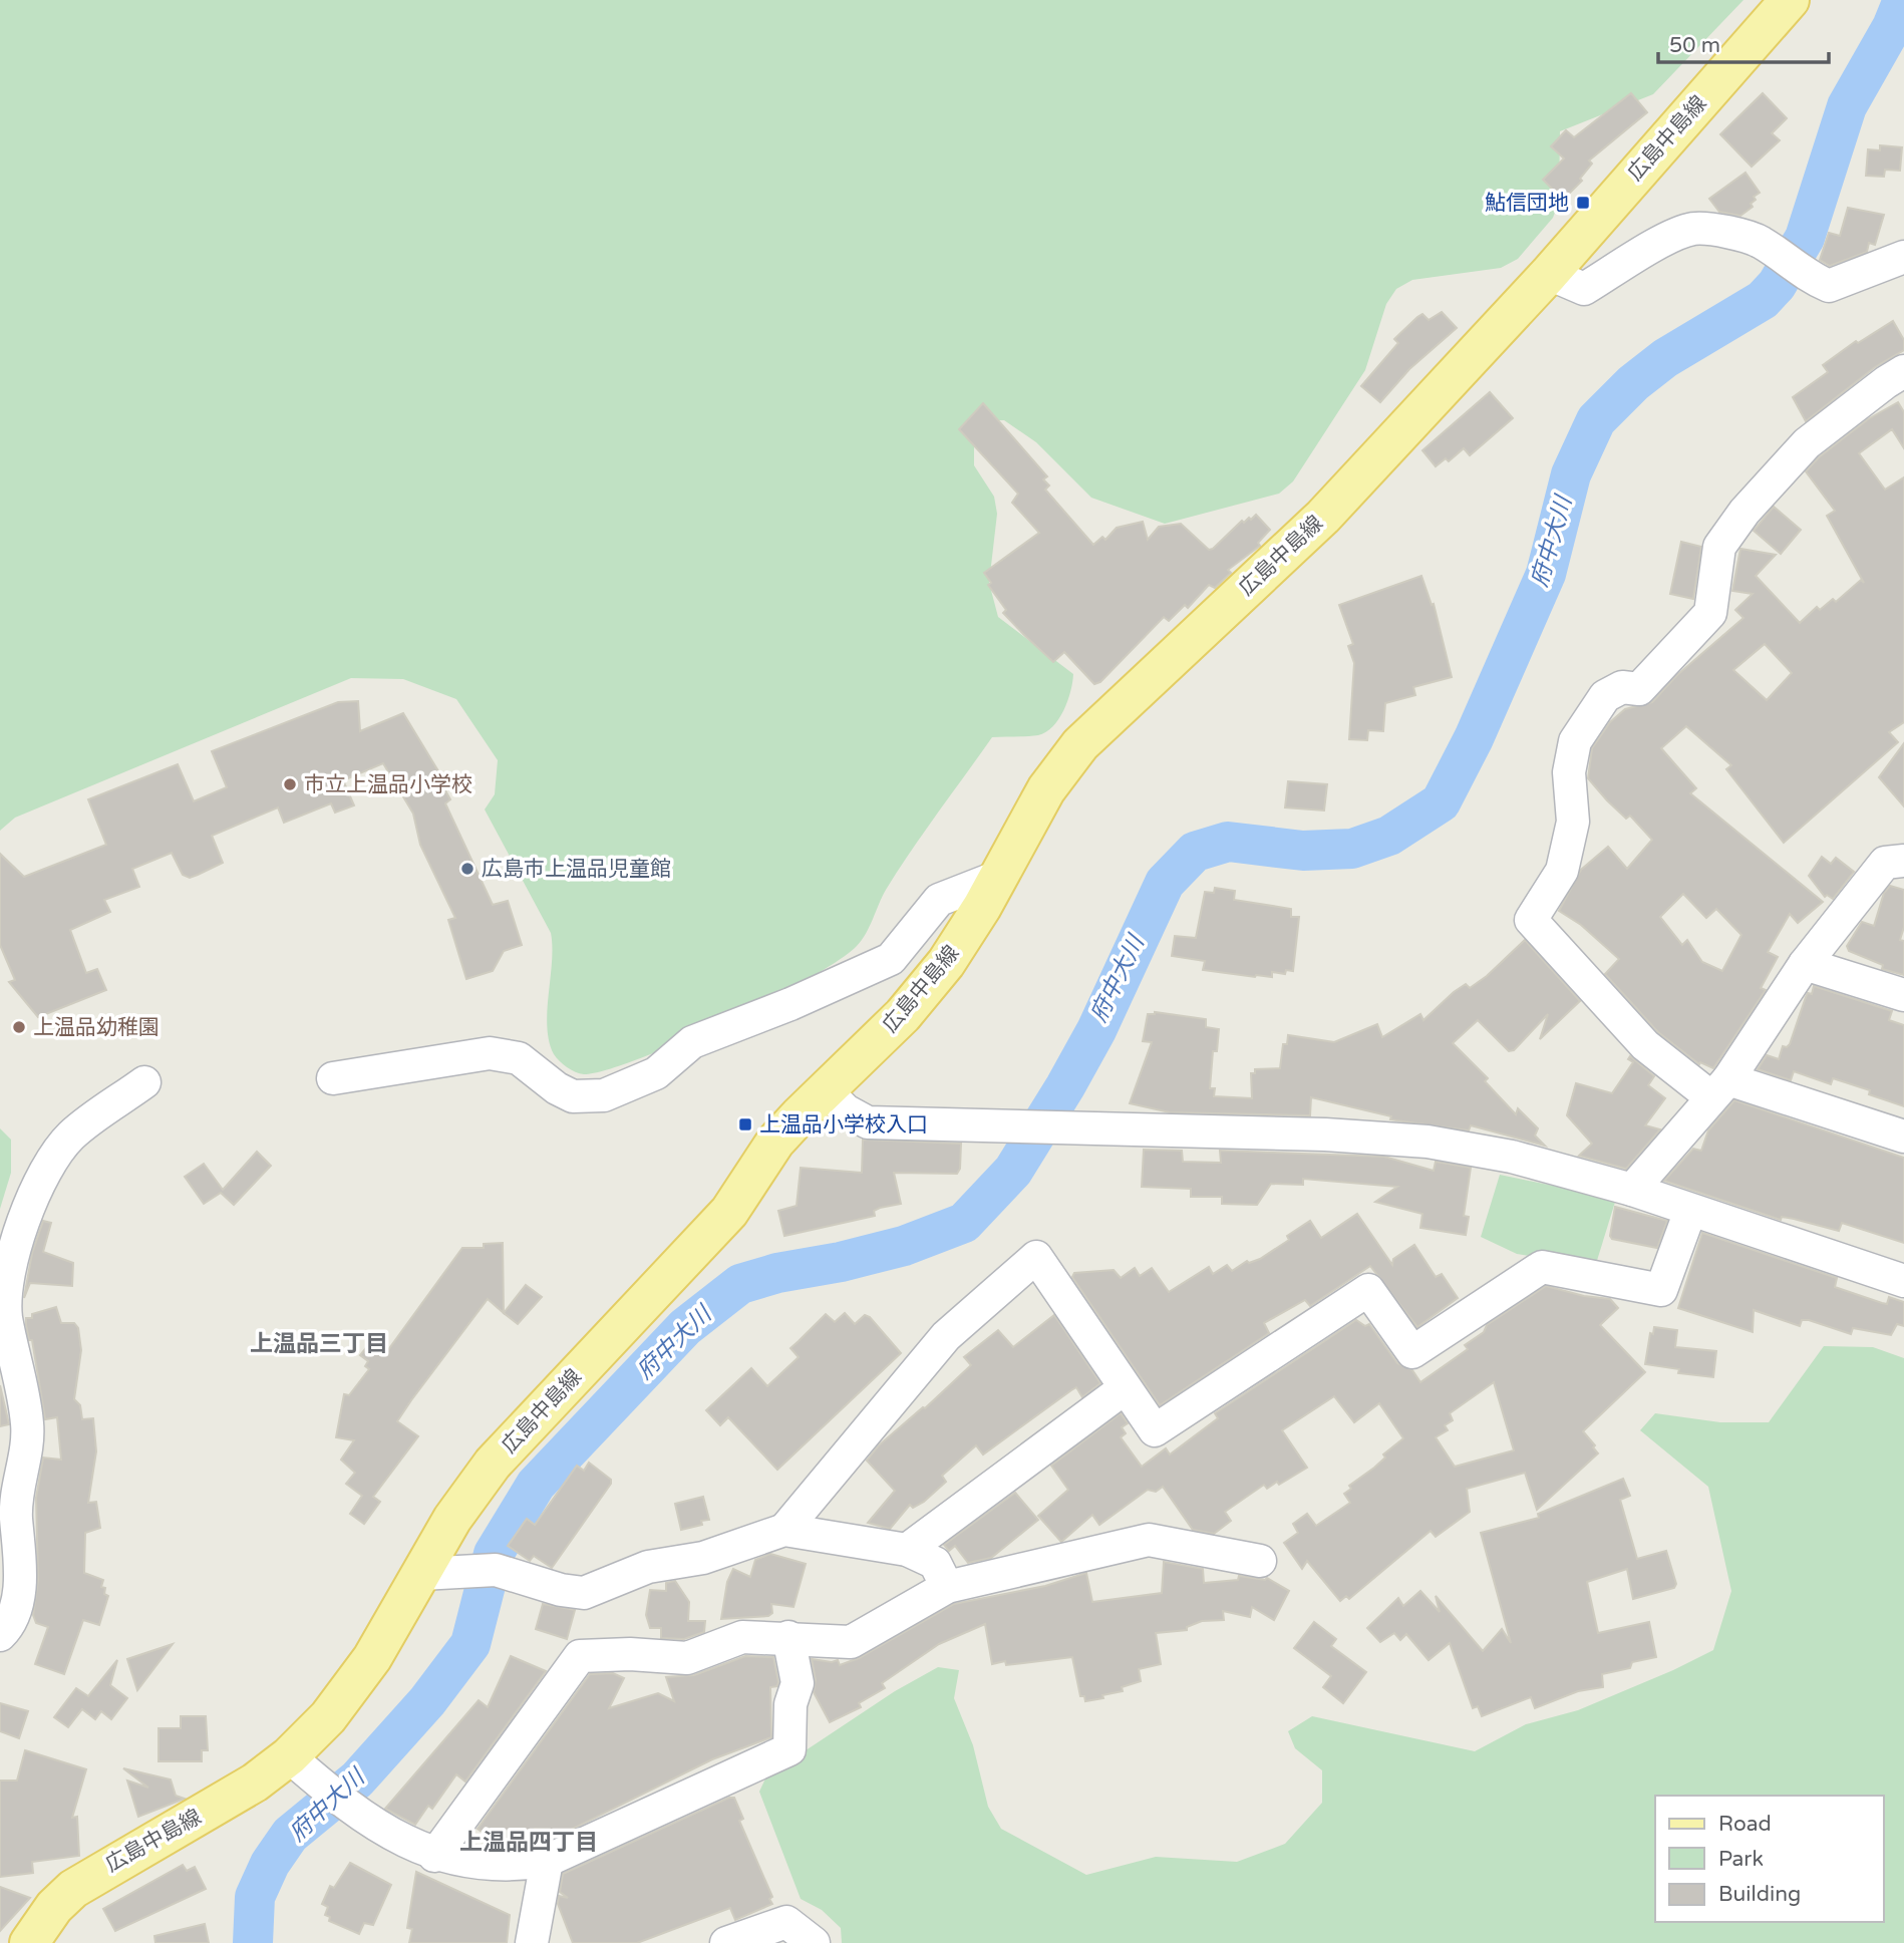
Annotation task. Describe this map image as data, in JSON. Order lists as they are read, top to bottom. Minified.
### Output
{"streets":{"main road":["広島中島線"]},"districts":["上温品三丁目","上温品四丁目"],"water":["府中大川"],"places":{"transit":["鮎信団地","上温品小学校入口"],"other":["市立上温品小学校","広島市上温品児童館","上温品幼稚園"]},"legend":["Road","Park","Building"],"scale_bar":"50 m"}
